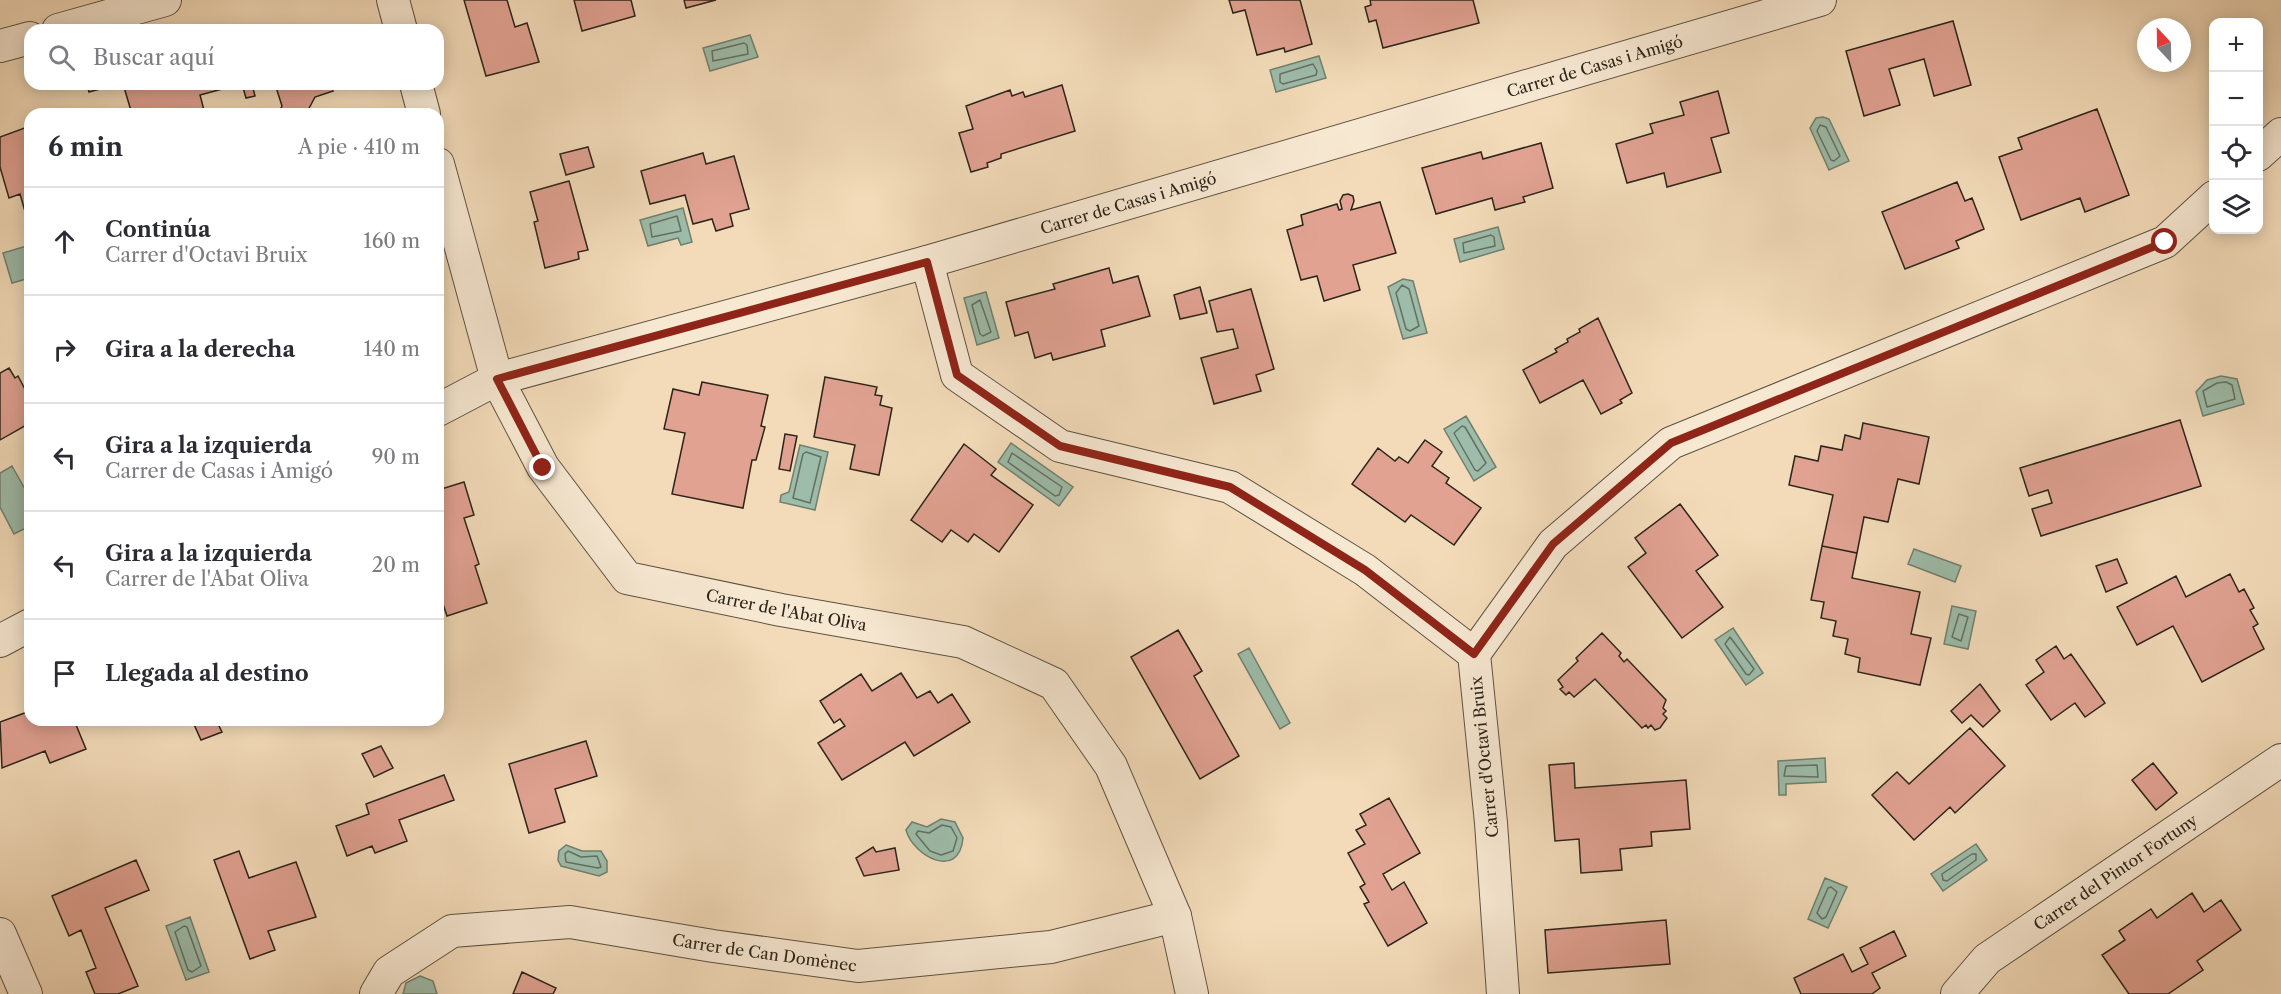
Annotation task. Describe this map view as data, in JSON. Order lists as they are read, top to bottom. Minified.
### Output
{"streets":{"street":["Carrer de Casas i Amigó","Carrer de l'Abat Oliva","Carrer d'Octavi Bruix","Carrer del Pintor Fortuny","Carrer de Can Domènec"]},"crossings":[["Carrer de Casas i Amigó","Carrer de l'Abat Oliva"],["Carrer de l'Abat Oliva","Carrer de Can Domènec"]],"north":"top","page":{"map_buttons":["+","−"],"search":"Buscar aquí","heading":["6 min","A pie · 410 m"],"list":[["Continúa","Carrer d'Octavi Bruix","160 m"],["Gira a la derecha","140 m"],["Gira a la izquierda","Carrer de Casas i Amigó","90 m"],["Gira a la izquierda","Carrer de l'Abat Oliva","20 m"],"Llegada al destino"]}}
